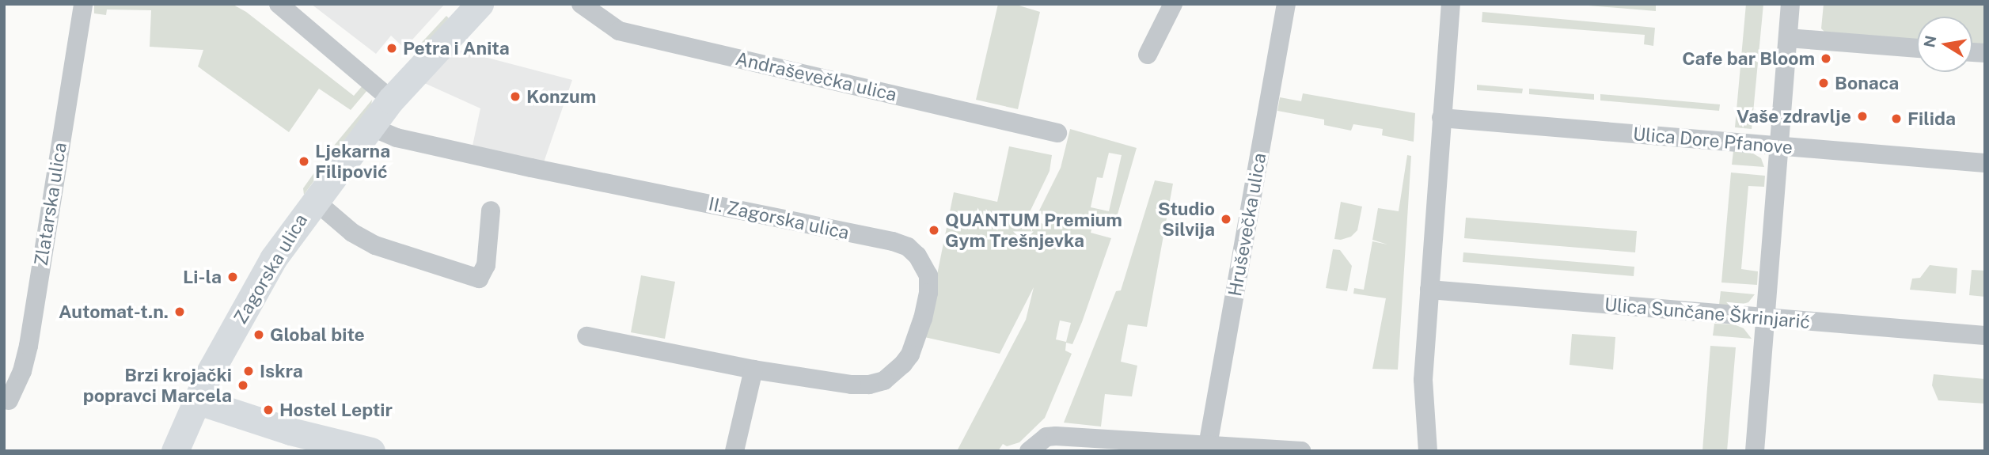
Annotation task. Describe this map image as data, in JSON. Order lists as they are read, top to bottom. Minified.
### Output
{"streets":{"street":["Andraševečka ulica","Ulica Dore Pfanove","Zlatarska ulica","II. Zagorska ulica","Hruševečka ulica","Zagorska ulica","Ulica Sunčane Škrinjarić"]},"crossings":[["II. Zagorska ulica","Zagorska ulica"]],"places":["Petra i Anita","Cafe bar Bloom","Bonaca","Konzum","Vaše zdravlje","Filida","Ljekarna Filipović","Studio Silvija","QUANTUM Premium Gym Trešnjevka","Li-la","Automat-t.n.","Global bite","Iskra","Brzi krojački popravci Marcela","Hostel Leptir"],"north":"left"}
